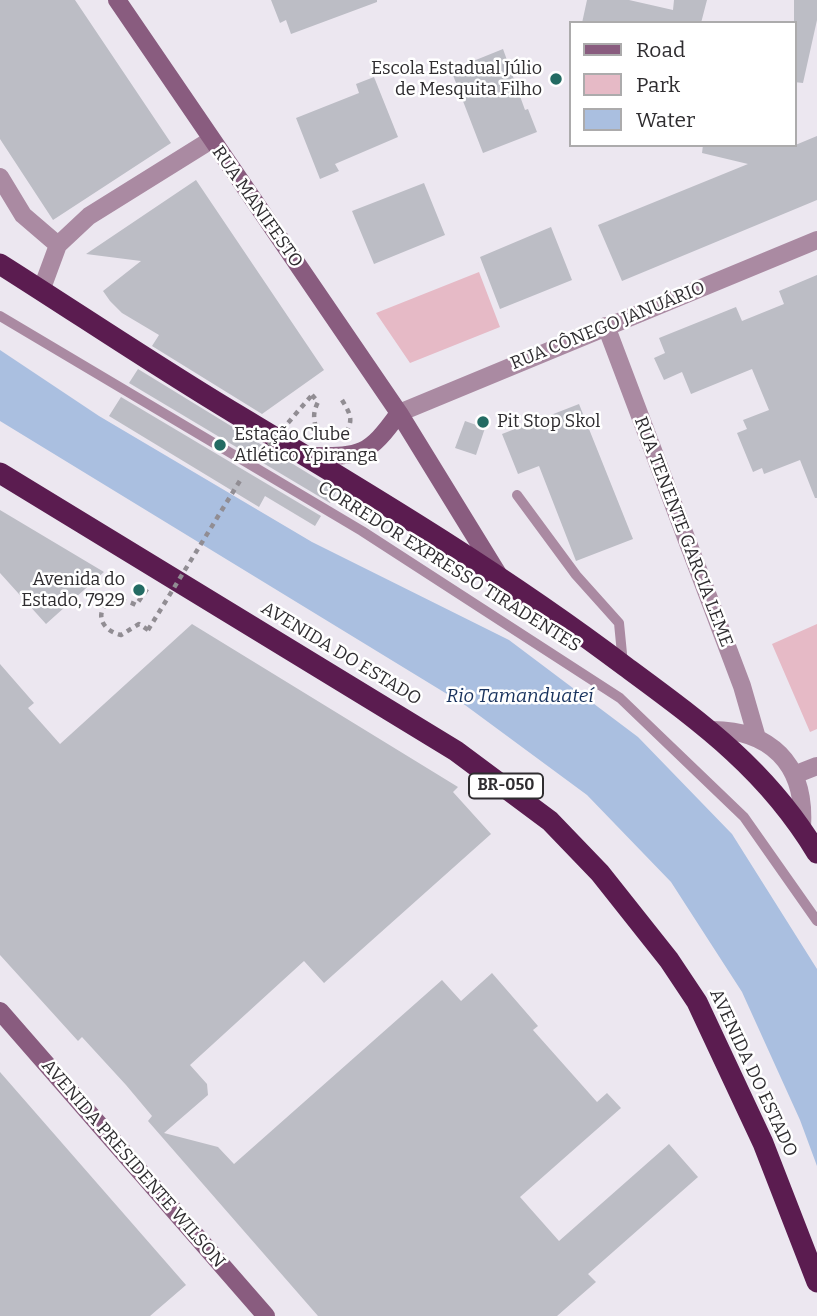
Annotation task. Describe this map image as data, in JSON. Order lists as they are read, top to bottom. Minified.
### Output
{"streets":{"highway":["AVENIDA DO ESTADO","BR-050"],"main road":["RUA MANIFESTO","AVENIDA PRESIDENTE WILSON"],"street":["RUA CÔNEGO JANUÁRIO","RUA TENENTE GARCIA LEME"],"lane":["CORREDOR EXPRESSO TIRADENTES"]},"crossings":[["RUA MANIFESTO","RUA CÔNEGO JANUÁRIO"],["RUA CÔNEGO JANUÁRIO","RUA TENENTE GARCIA LEME"]],"water":["Rio Tamanduateí"],"places":["Escola Estadual Júlio de Mesquita Filho","Pit Stop Skol","Estação Clube Atlético Ypiranga","Avenida do Estado, 7929"],"legend":["Road","Park","Water"]}
